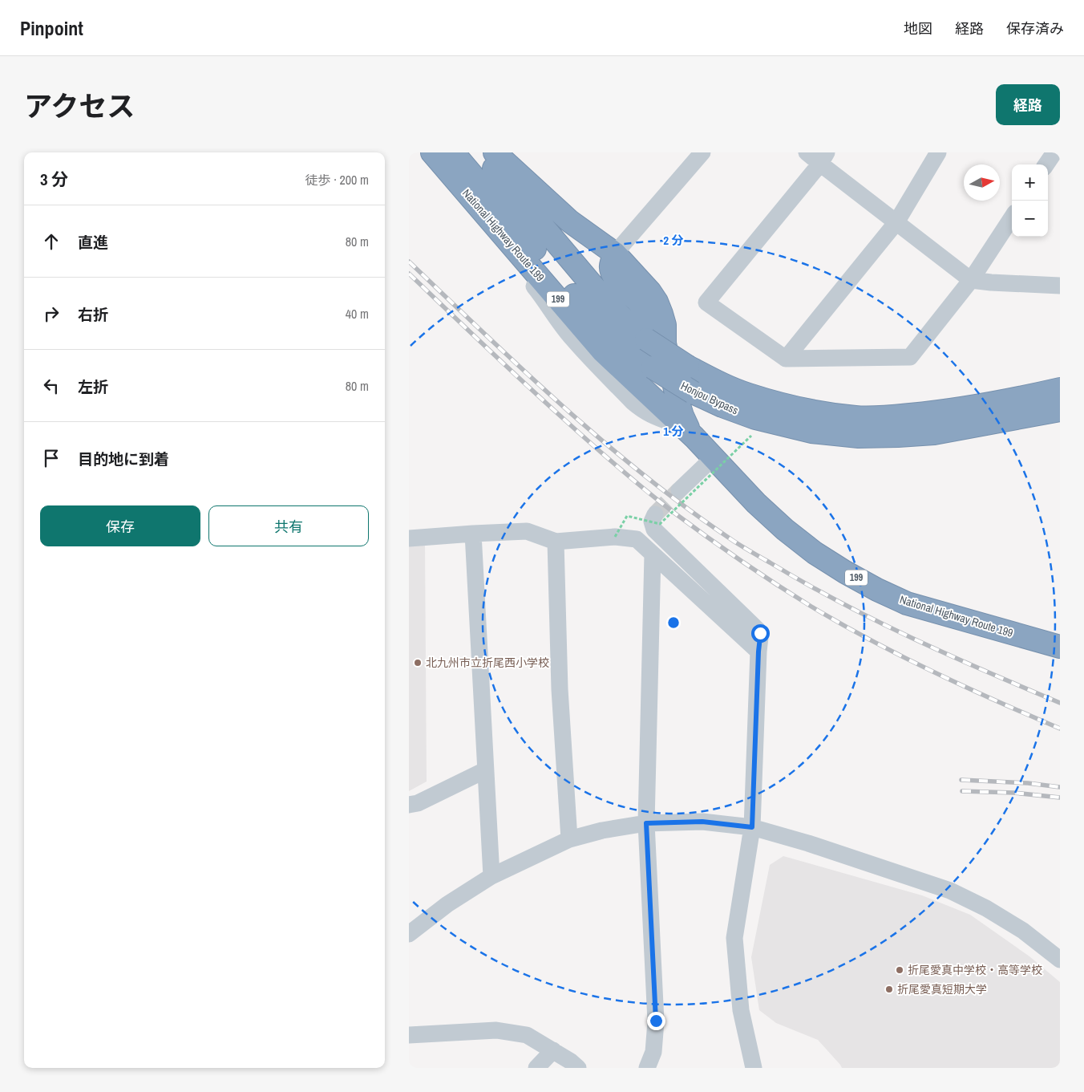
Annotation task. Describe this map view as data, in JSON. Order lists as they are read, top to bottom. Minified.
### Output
{"streets":{"highway":["National Highway Route 199","199","Honjou Bypass"]},"crossings":[["National Highway Route 199","Honjou Bypass"]],"places":["北九州市立折尾西小学校","折尾愛真中学校・高等学校","折尾愛真短期大学"],"north":"right","page":{"header":"Pinpoint","nav":["地図","経路","保存済み"],"title":"アクセス","buttons":["経路",["保存","共有"]],"heading":["3 分","徒歩 · 200 m"],"map_buttons":["+","−"],"list":[["直進","80 m"],["右折","40 m"],["左折","80 m"],"目的地に到着"]},"rings":["2 分","1 分"]}
